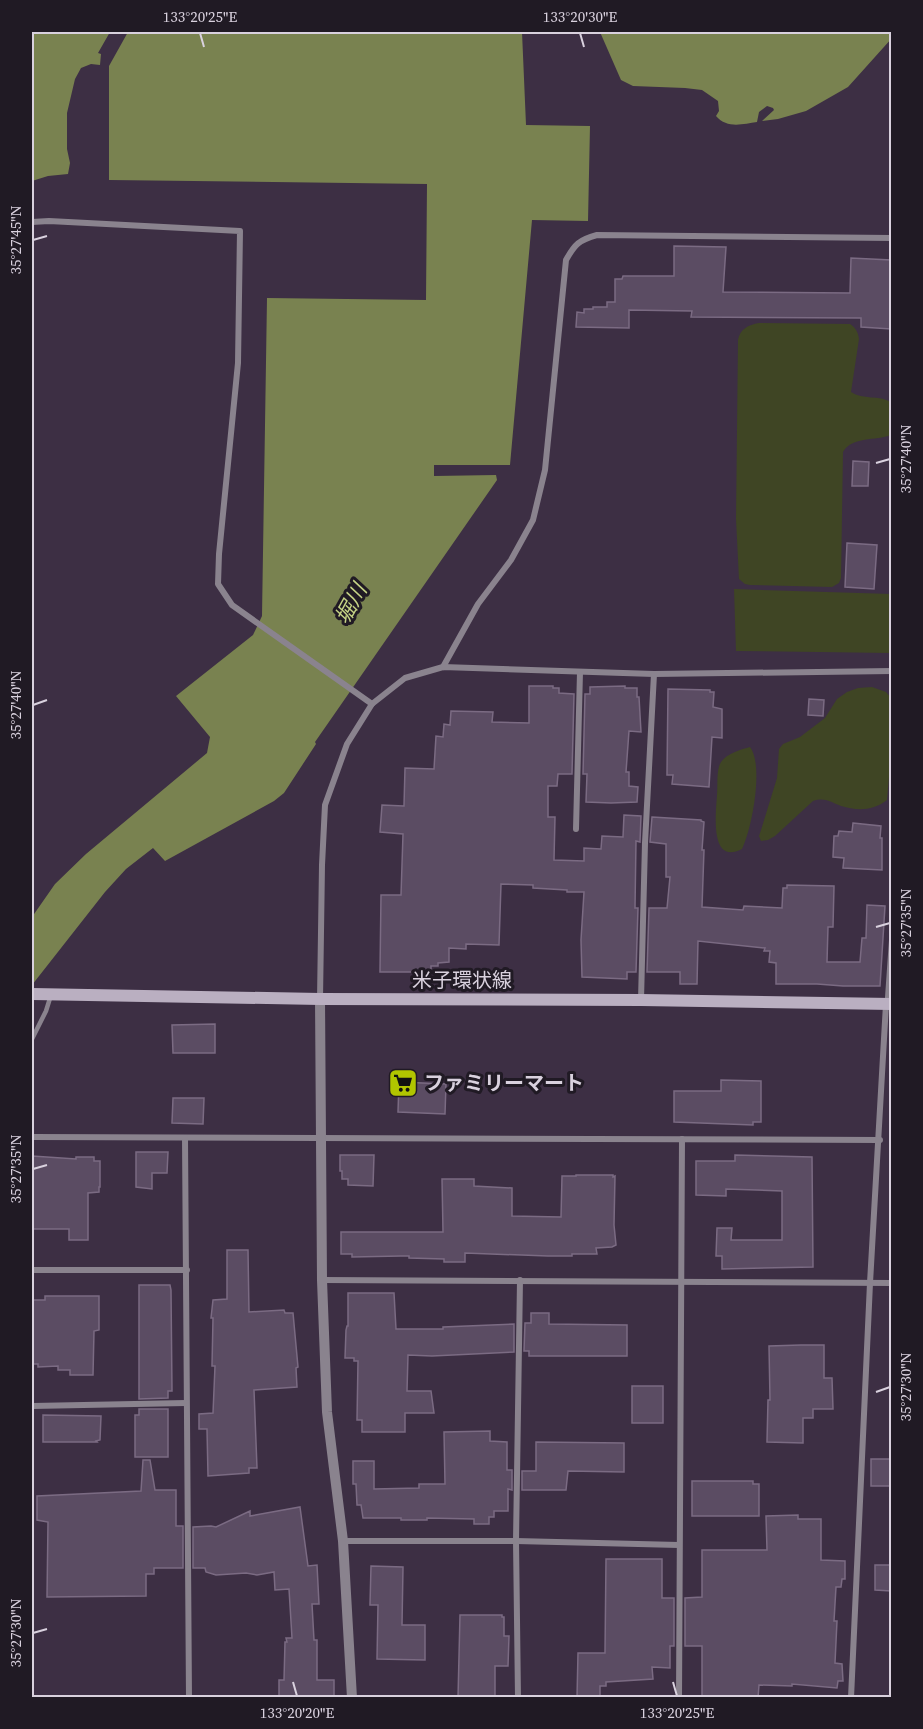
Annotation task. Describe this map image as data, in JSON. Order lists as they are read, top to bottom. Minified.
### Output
{"streets":{"main road":["米子環状線"]},"water":["堀川"],"places":{"supermarket":["ファミリーマート"]},"coordinates":["133°20'25\"E","133°20'30\"E","35°27'45\"N","35°27'40\"N","35°27'35\"N","35°27'30\"N","133°20'20\"E"]}
